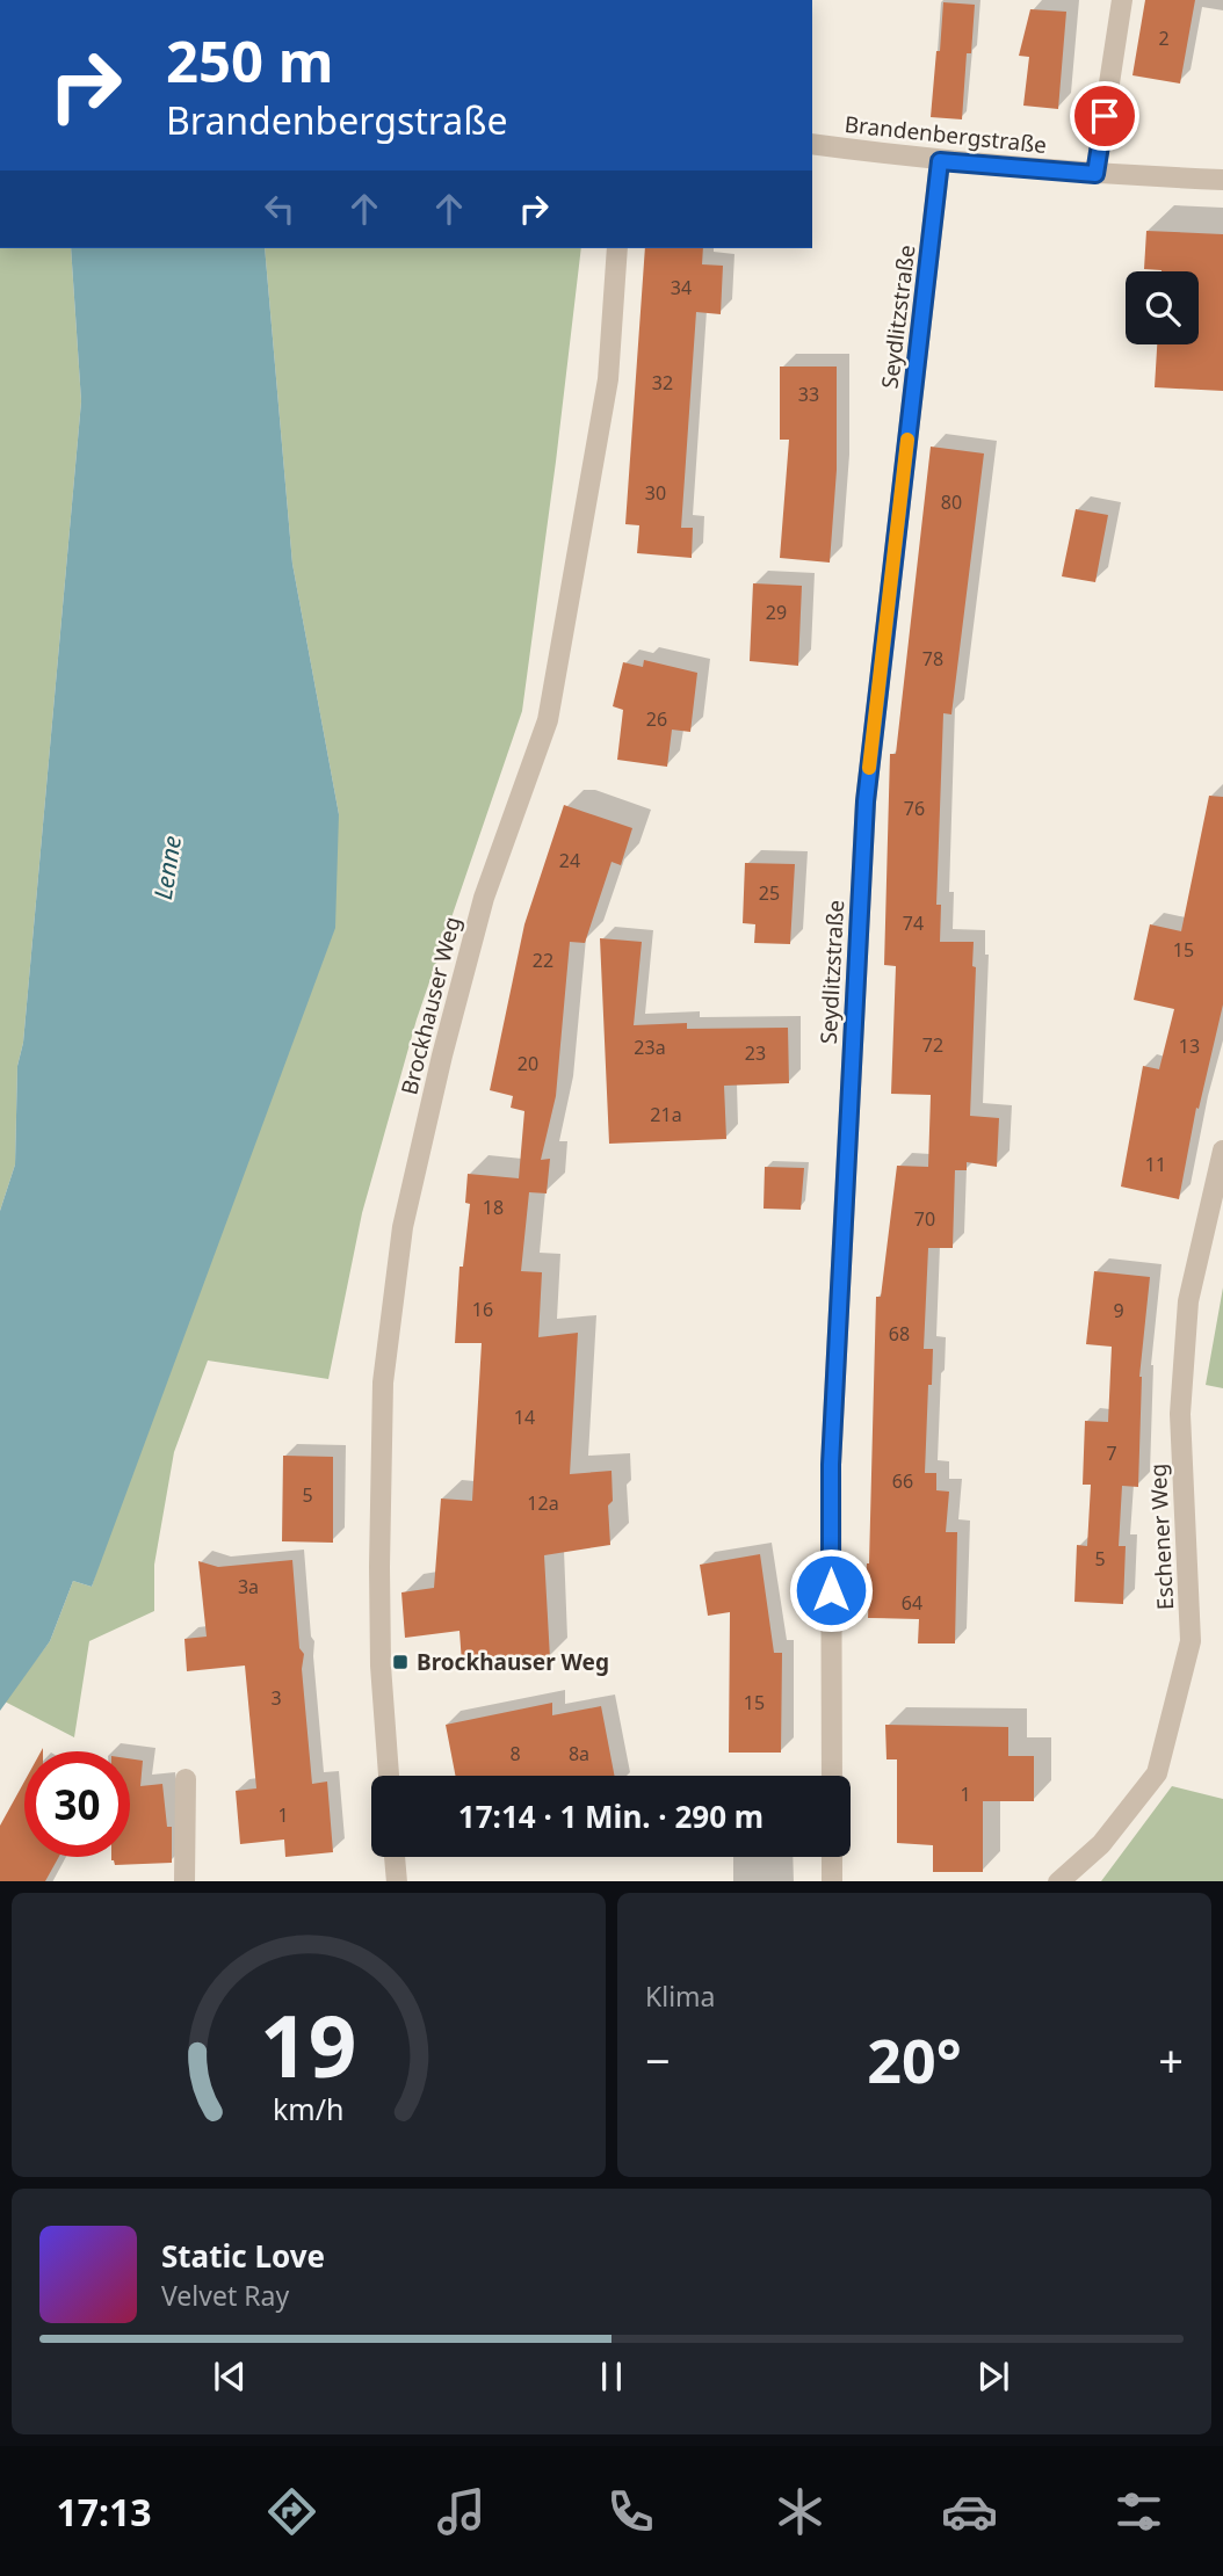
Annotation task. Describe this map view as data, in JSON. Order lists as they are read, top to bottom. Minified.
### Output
{"streets":{"street":["Brandenbergstraße","Seydlitzstraße","Brockhauser Weg","Eschener Weg"]},"crossings":[["Brandenbergstraße","Seydlitzstraße"]],"water":["Lenne"],"places":{"transit":["Brockhauser Weg"]},"house_numbers":["2","34","32","33","30","80","29","78","26","76","24","25","74","15","22","72","13","23a","23","20","21a","11","18","70","16","9","68","14","7","66","5","12a","5","3a","64","3","15","8","8a","1","1"],"page":{"turn":["250 m","Brandenbergstraße"],"limit":"30","trip":"17:14 · 1 Min. · 290 m","tile":"Klima","heat":["−","20°","+"],"song":["Static Love","Velvet Ray"],"tabs":"17:13","gauge":["19","km/h"]}}
